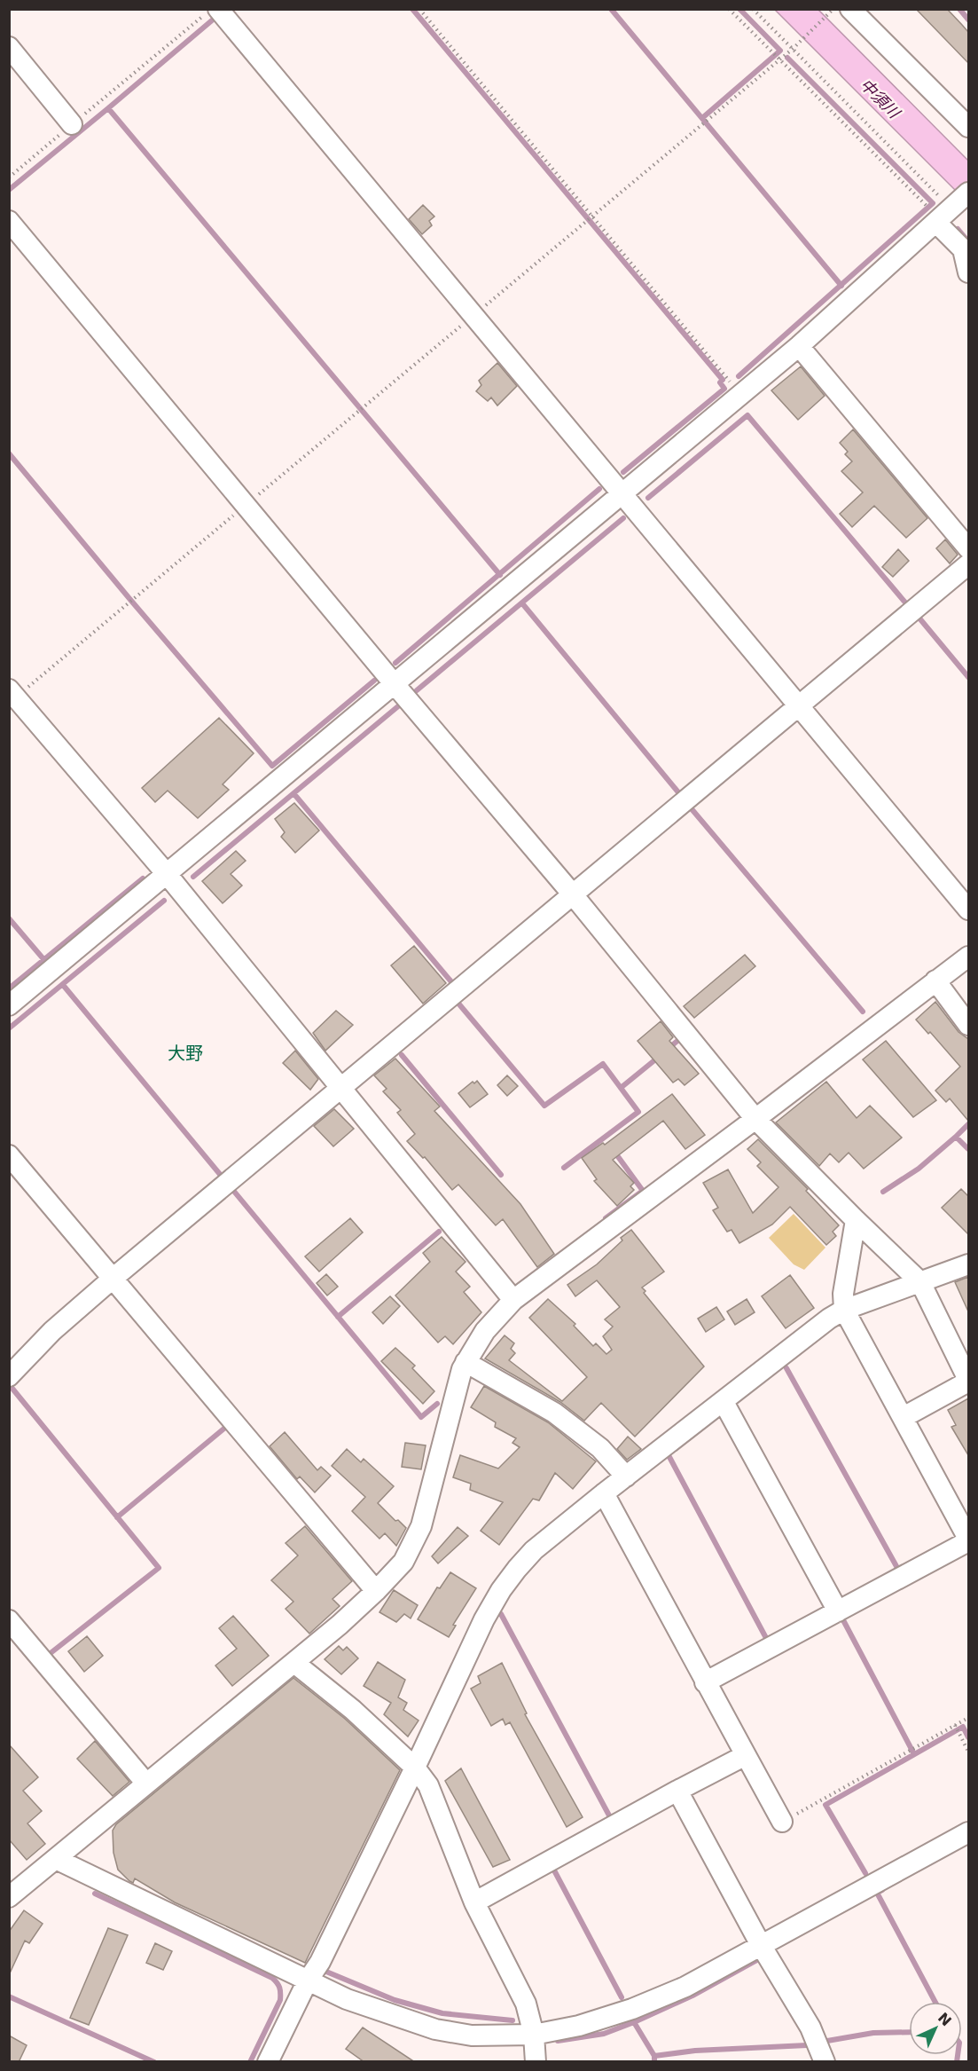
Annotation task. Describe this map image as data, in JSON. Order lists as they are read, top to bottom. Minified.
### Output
{"districts":["大野"],"water":["中須川"],"north":"top right"}
